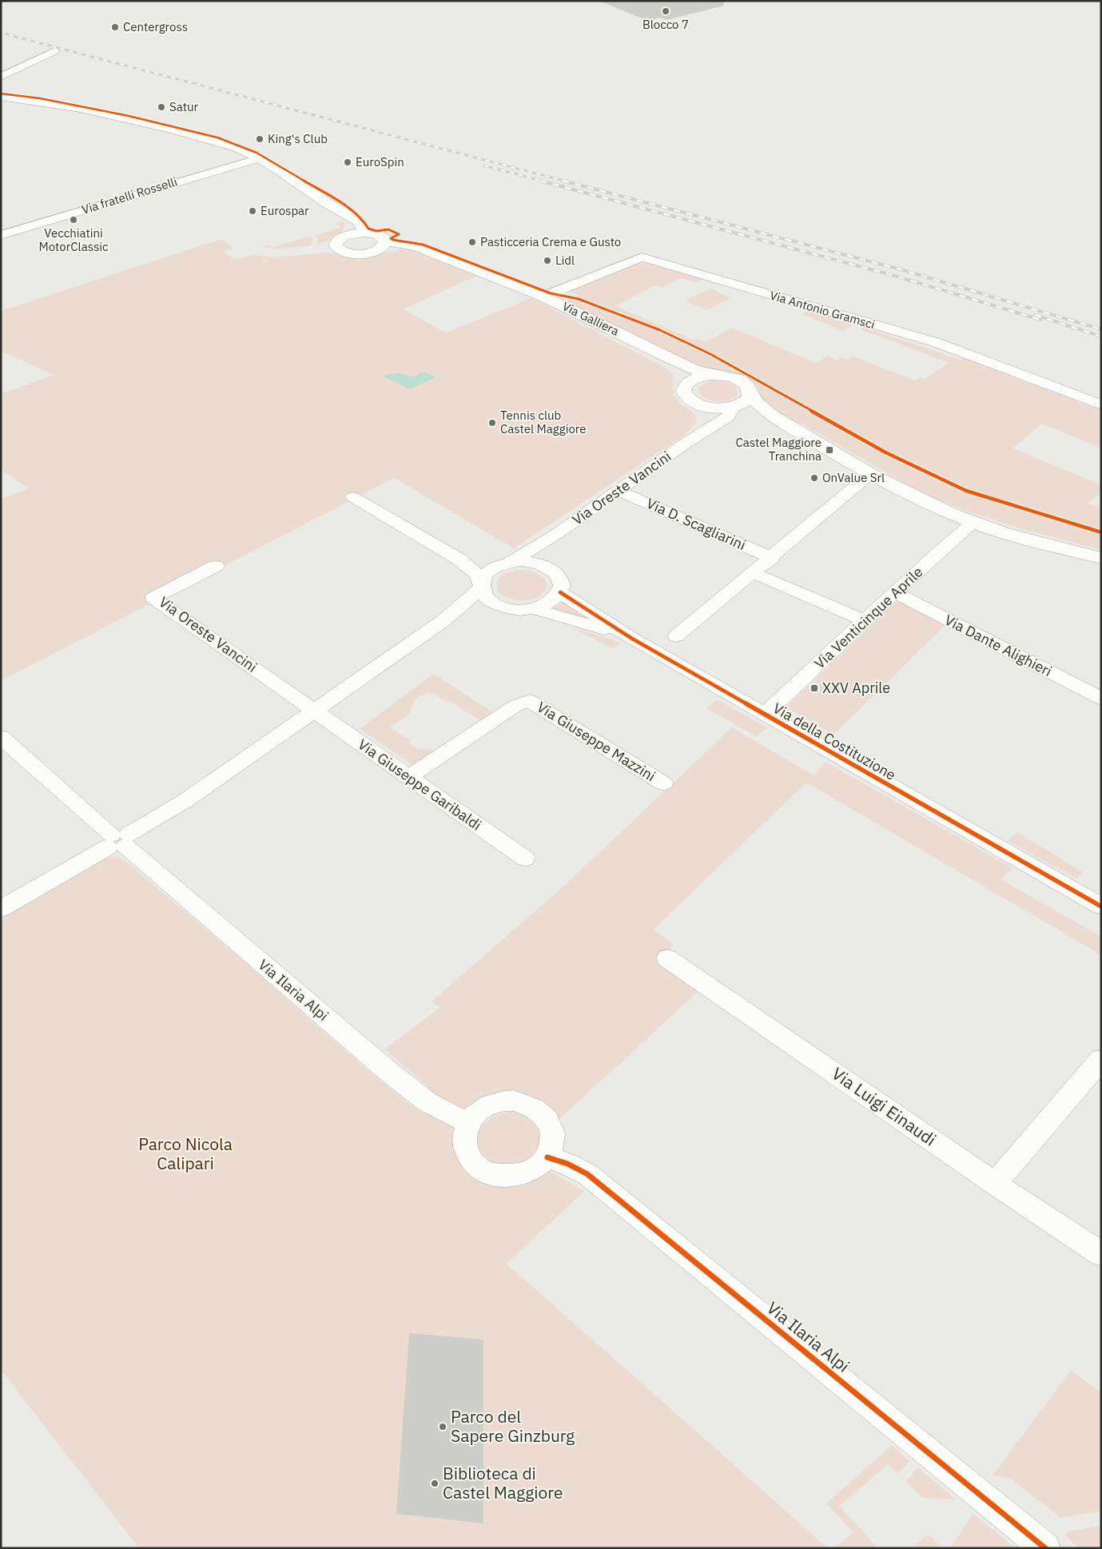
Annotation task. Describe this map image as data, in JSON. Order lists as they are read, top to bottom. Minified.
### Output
{"streets":{"main road":["Via Galliera"],"street":["Via fratelli Rosselli","Via Antonio Gramsci","Via Oreste Vancini","Via D. Scagliarini","Via Venticinque Aprile","Via Dante Alighieri","Via Giuseppe Mazzini","Via della Costituzione","Via Giuseppe Garibaldi","Via Ilaria Alpi","Via Luigi Einaudi"]},"crossings":[["Via Antonio Gramsci","Via Galliera"],["Via Oreste Vancini","Via D. Scagliarini"],["Via Oreste Vancini","Via della Costituzione"],["Via Oreste Vancini","Via Giuseppe Garibaldi"],["Via Venticinque Aprile","Via Dante Alighieri"],["Via Venticinque Aprile","Via della Costituzione"],["Via Giuseppe Mazzini","Via Giuseppe Garibaldi"]],"parks":["Parco Nicola Calipari"],"places":{"other":["Blocco 7","Centergross","Satur","King's Club","EuroSpin","Eurospar","Vecchiatini MotorClassic","Pasticceria Crema e Gusto","Lidl","Tennis club Castel Maggiore","OnValue Srl","Parco del Sapere Ginzburg","Biblioteca di Castel Maggiore"],"transit":["Castel Maggiore Tranchina","XXV Aprile"]}}
